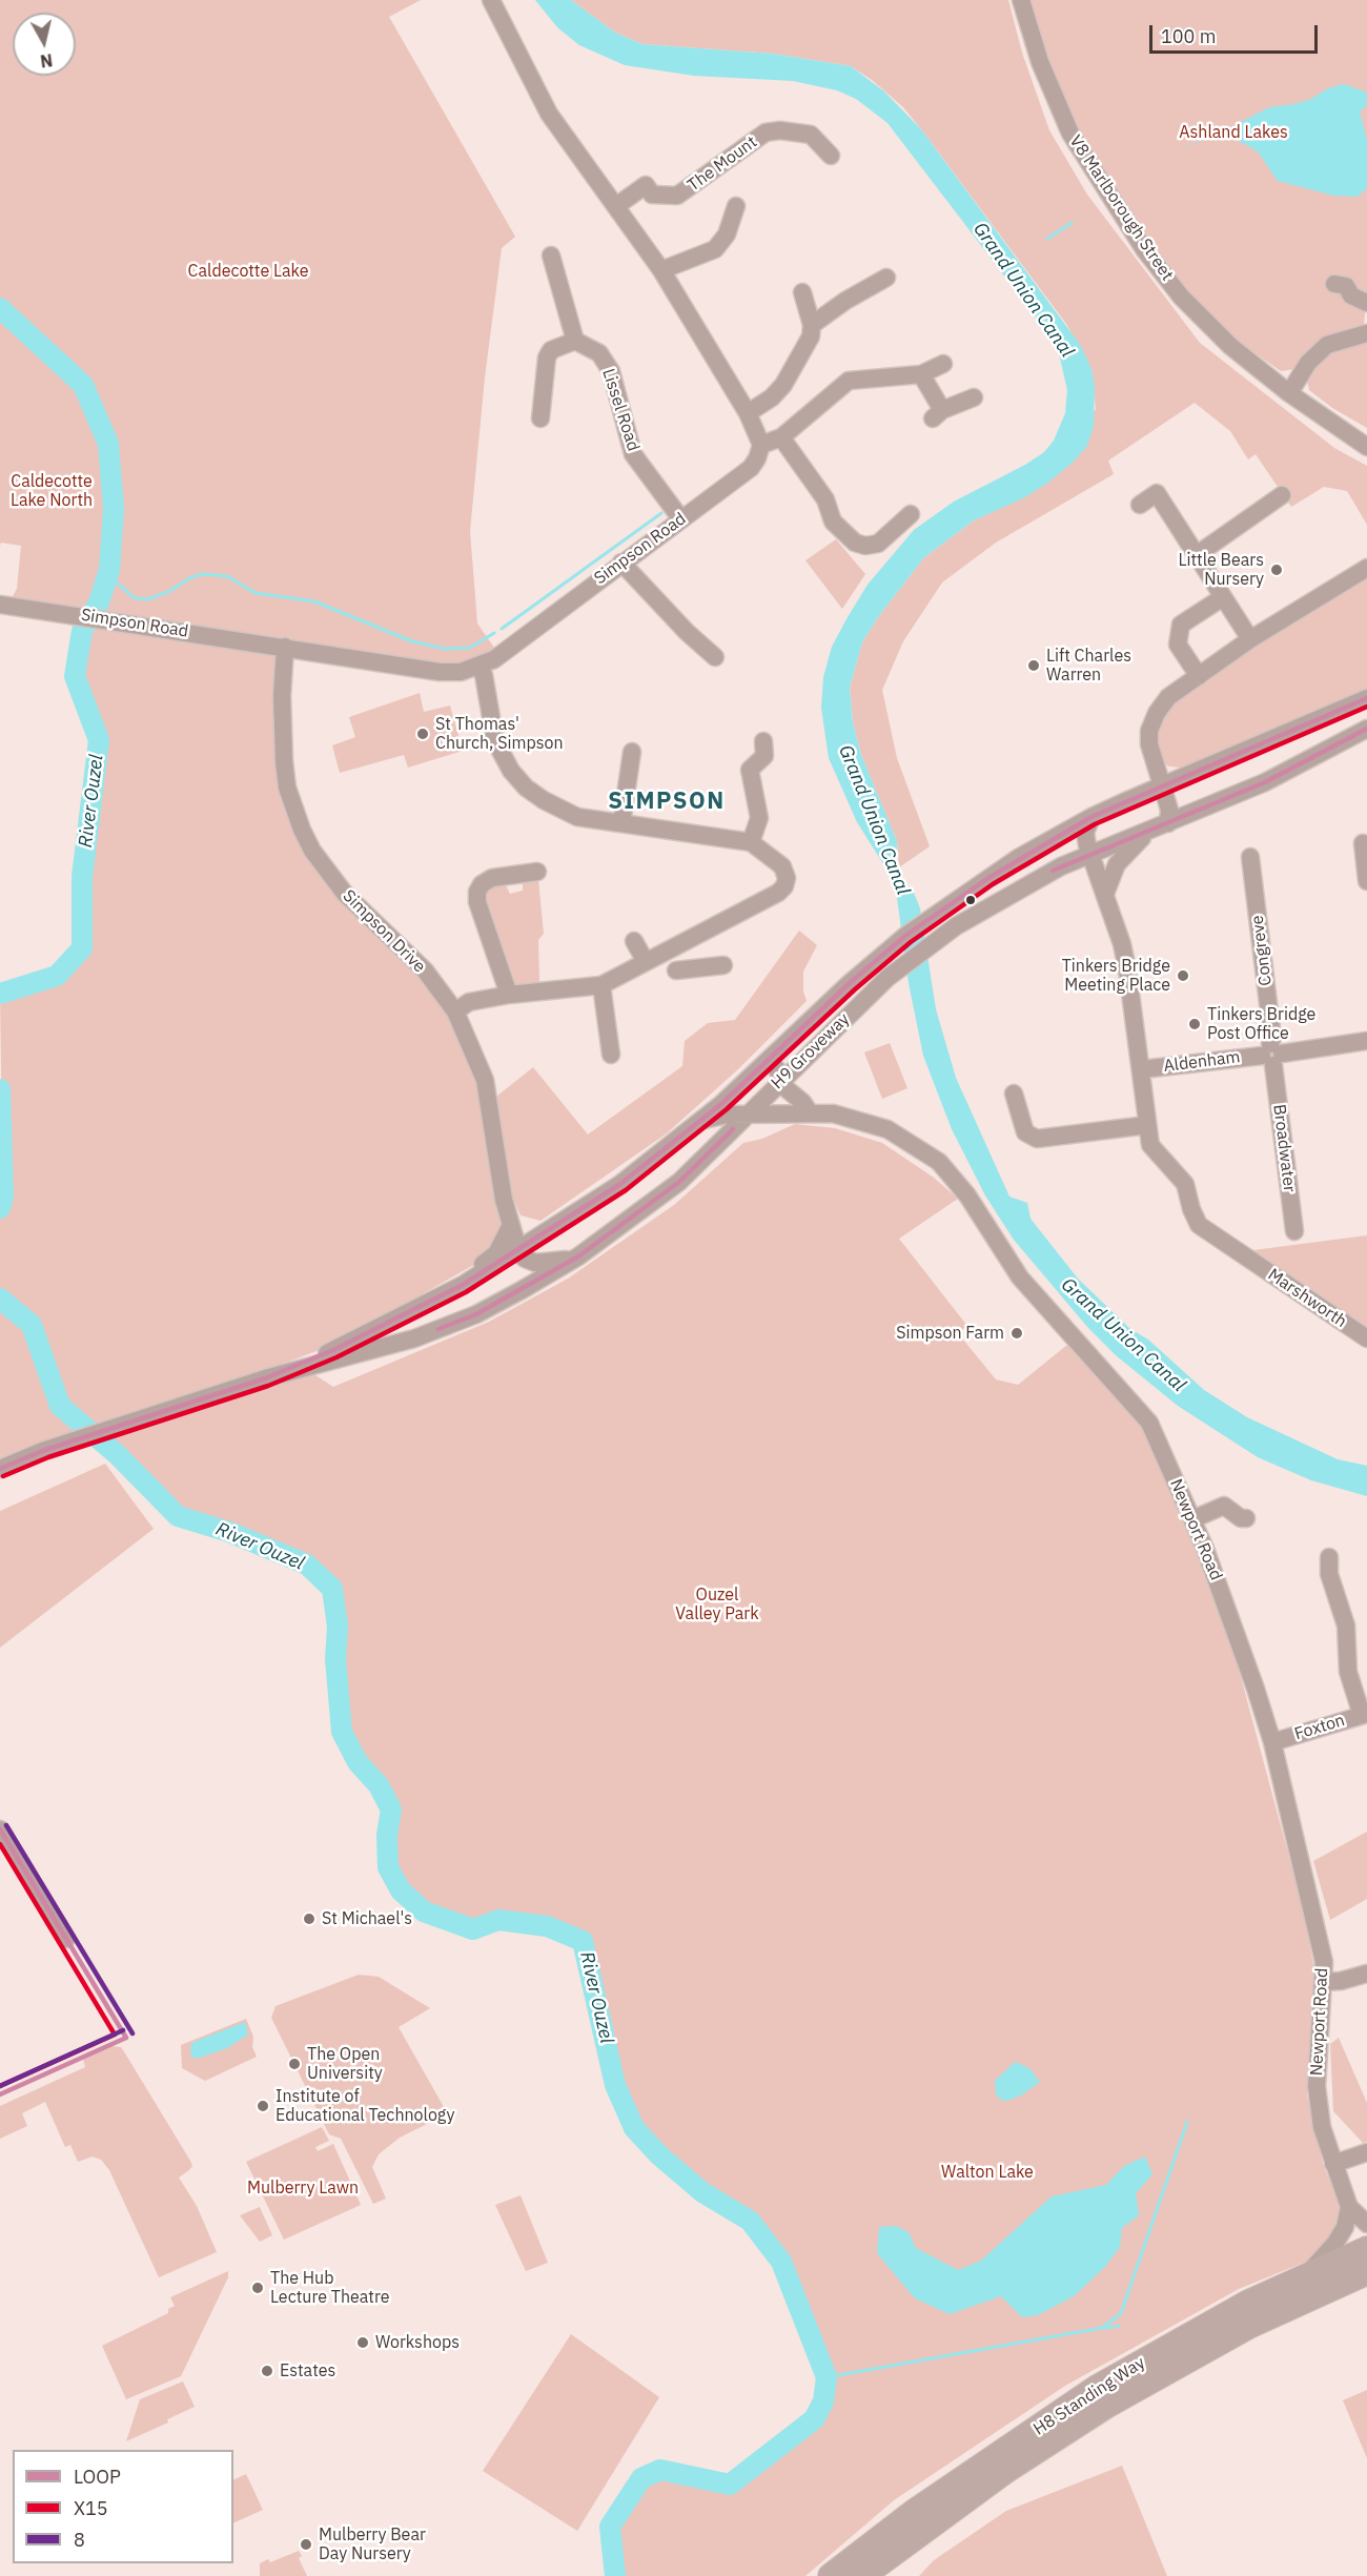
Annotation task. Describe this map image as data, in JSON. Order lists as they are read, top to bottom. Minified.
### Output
{"streets":{"highway":["H8 Standing Way"],"street":["The Mount","V8 Marlborough Street","Lissel Road","Simpson Road","Simpson Drive","Congreve","H9 Groveway","Aldenham","Broadwater","Marshworth","Newport Road","Foxton"]},"crossings":[["Lissel Road","Simpson Road"],["Simpson Road","Simpson Drive"],["Simpson Drive","H9 Groveway"],["Congreve","Aldenham"],["Congreve","Broadwater"],["H9 Groveway","Marshworth"],["H9 Groveway","Newport Road"],["Aldenham","Broadwater"],["Aldenham","Marshworth"],["Newport Road","Foxton"]],"districts":["SIMPSON"],"water":["Grand Union Canal","River Ouzel"],"parks":["Ashland Lakes","Caldecotte Lake","Caldecotte Lake North","Ouzel Valley Park","Walton Lake","Mulberry Lawn"],"places":["Little Bears Nursery","Lift Charles Warren","St Thomas' Church, Simpson","Tinkers Bridge Meeting Place","Tinkers Bridge Post Office","Simpson Farm","St Michael's","The Open University","Institute of Educational Technology","The Hub Lecture Theatre","Workshops","Estates","Mulberry Bear Day Nursery"],"lines":["transit line LOOP","transit line X15","transit line 8"],"legend":["LOOP","X15","8"],"scale_bar":"100 m","north":"bottom"}
